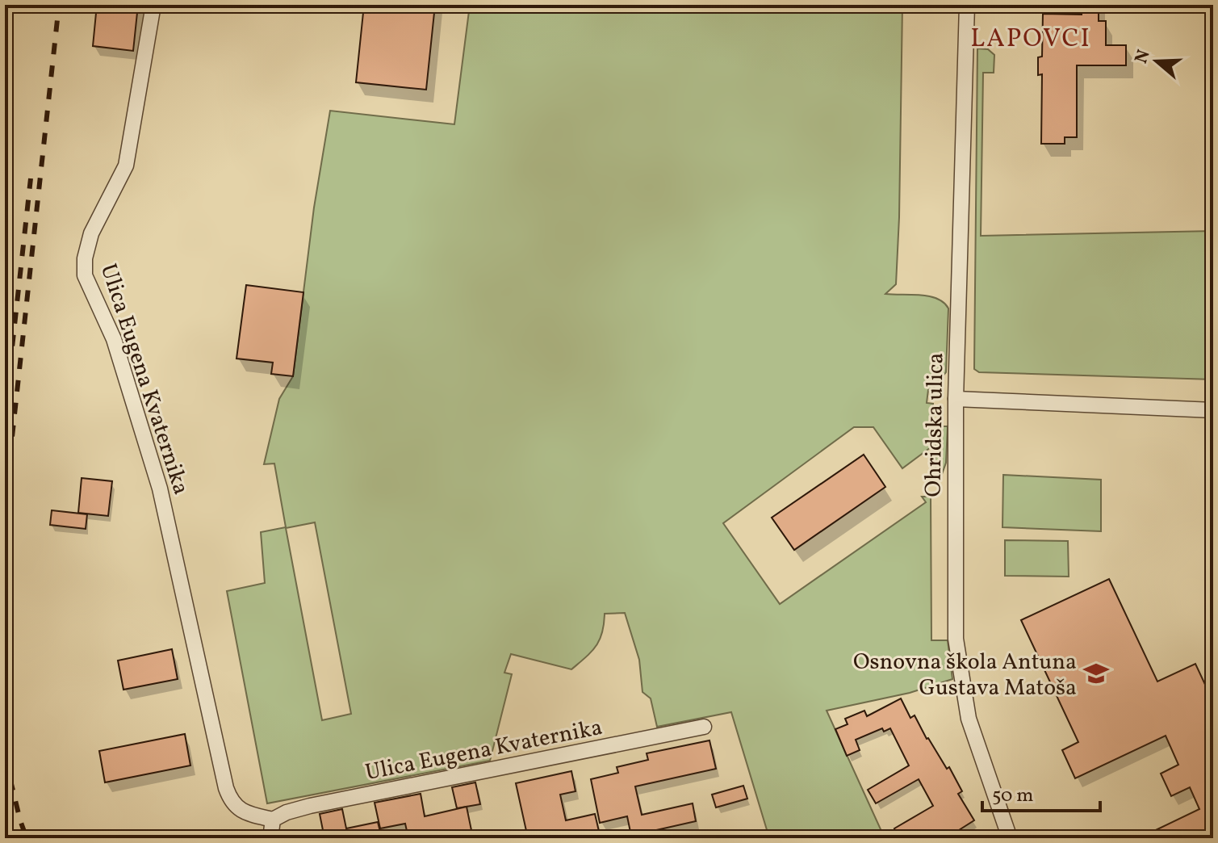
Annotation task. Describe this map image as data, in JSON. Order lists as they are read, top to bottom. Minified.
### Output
{"streets":{"street":["Ulica Eugena Kvaternika","Ohridska ulica"]},"districts":["LAPOVCI"],"places":{"school or university":["Osnovna škola Antuna Gustava Matoša"]},"scale_bar":"50 m","north":"left"}
